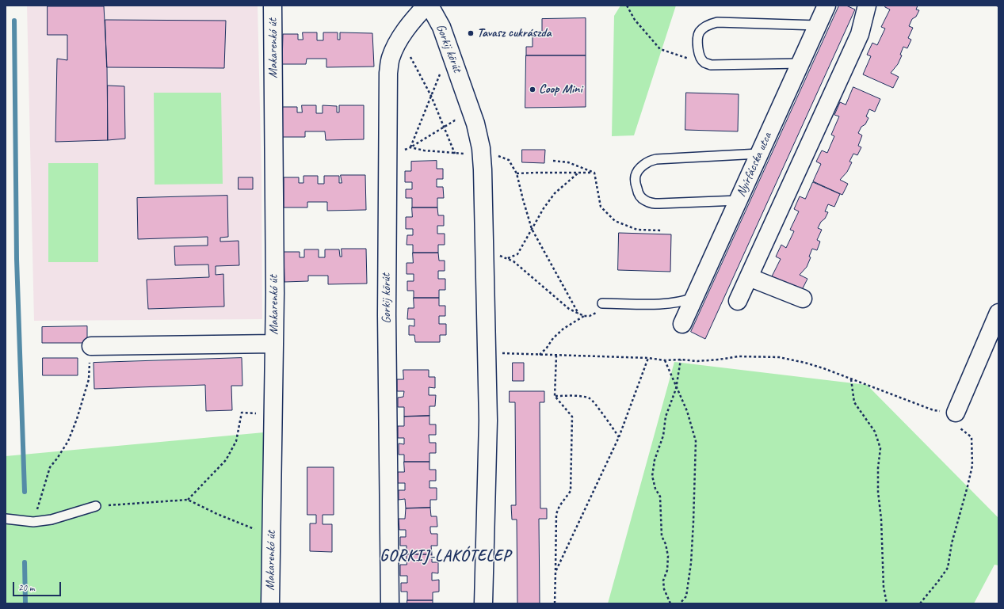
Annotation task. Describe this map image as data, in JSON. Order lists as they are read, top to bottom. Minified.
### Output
{"streets":{"street":["Makarenkó út","Gorkij körút","Nyírfácska utca"]},"districts":["GORKIJ-LAKÓTELEP"],"places":["Tavasz cukrászda","Coop Mini"],"scale_bar":"20 m"}
